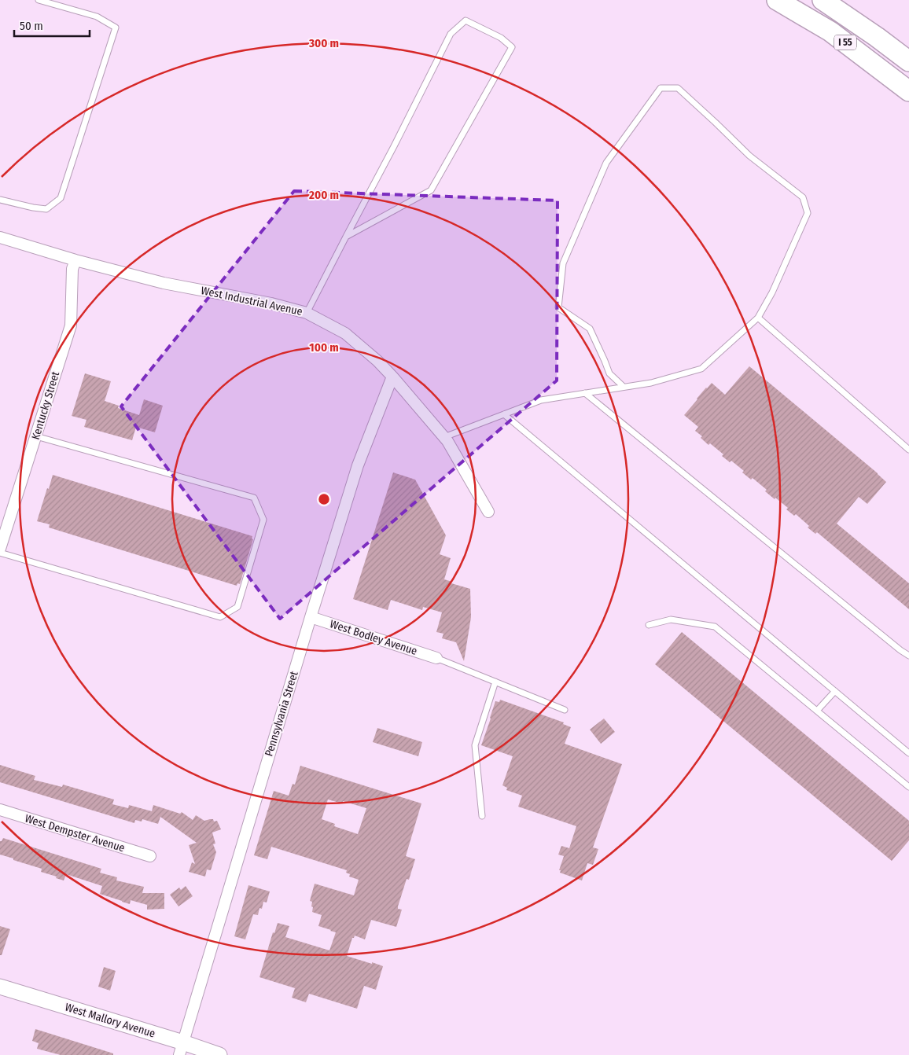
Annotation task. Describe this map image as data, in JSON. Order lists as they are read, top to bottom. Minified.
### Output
{"streets":{"highway":["I 55"],"main road":["West Mallory Avenue"],"street":["West Industrial Avenue","Kentucky Street","West Bodley Avenue","Pennsylvania Street","West Dempster Avenue"]},"crossings":[["West Industrial Avenue","Kentucky Street"],["West Industrial Avenue","Pennsylvania Street"],["West Bodley Avenue","Pennsylvania Street"],["Pennsylvania Street","West Mallory Avenue"]],"scale_bar":"50 m","rings":["300 m","200 m","100 m"]}
